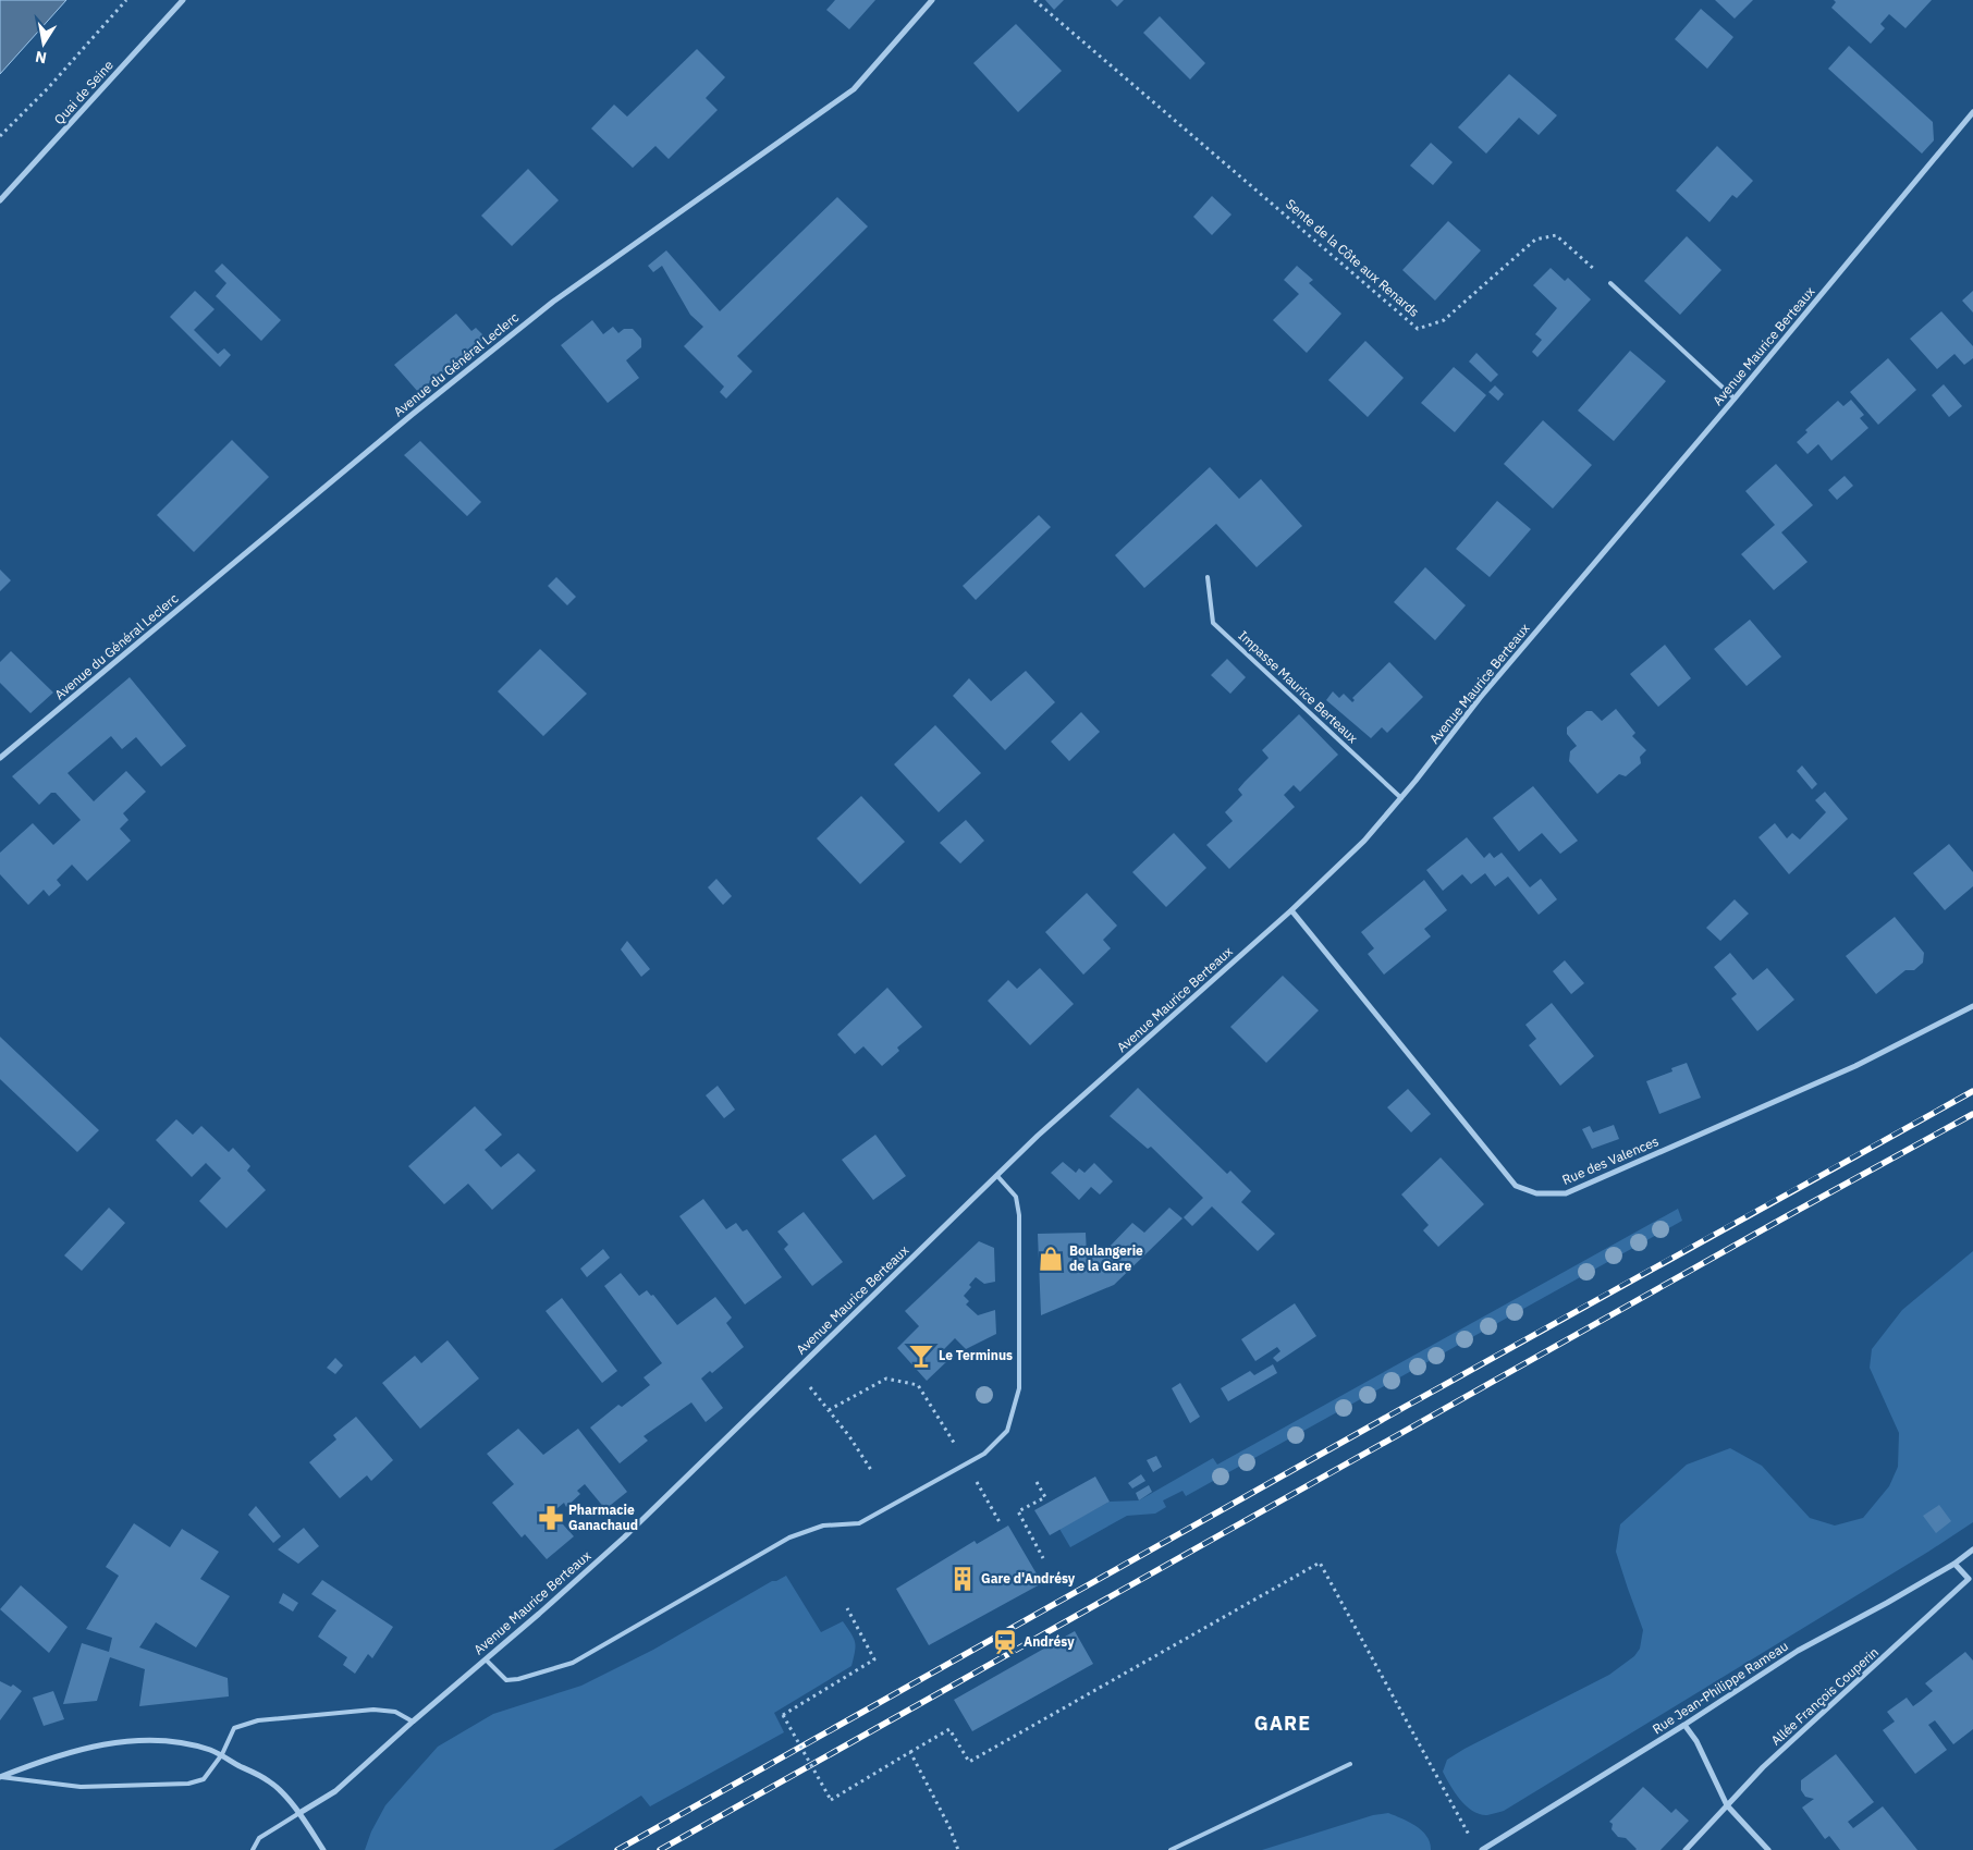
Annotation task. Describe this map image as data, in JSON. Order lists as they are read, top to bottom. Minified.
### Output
{"streets":{"street":["Quai de Seine","Avenue Maurice Berteaux","Avenue du Général Leclerc","Rue des Valences","Rue Jean-Philippe Rameau","Allée François Couperin"],"lane":["Impasse Maurice Berteaux"],"path":["Sente de la Côte aux Renards"]},"crossings":[["Avenue Maurice Berteaux","Impasse Maurice Berteaux"],["Avenue Maurice Berteaux","Rue des Valences"],["Rue Jean-Philippe Rameau","Allée François Couperin"]],"districts":["GARE"],"places":{"shop":["Boulangerie de la Gare"],"bar":["Le Terminus"],"pharmacy":["Pharmacie Ganachaud"],"building":["Gare d'Andrésy"],"station":["Andrésy"]},"north":"bottom"}
